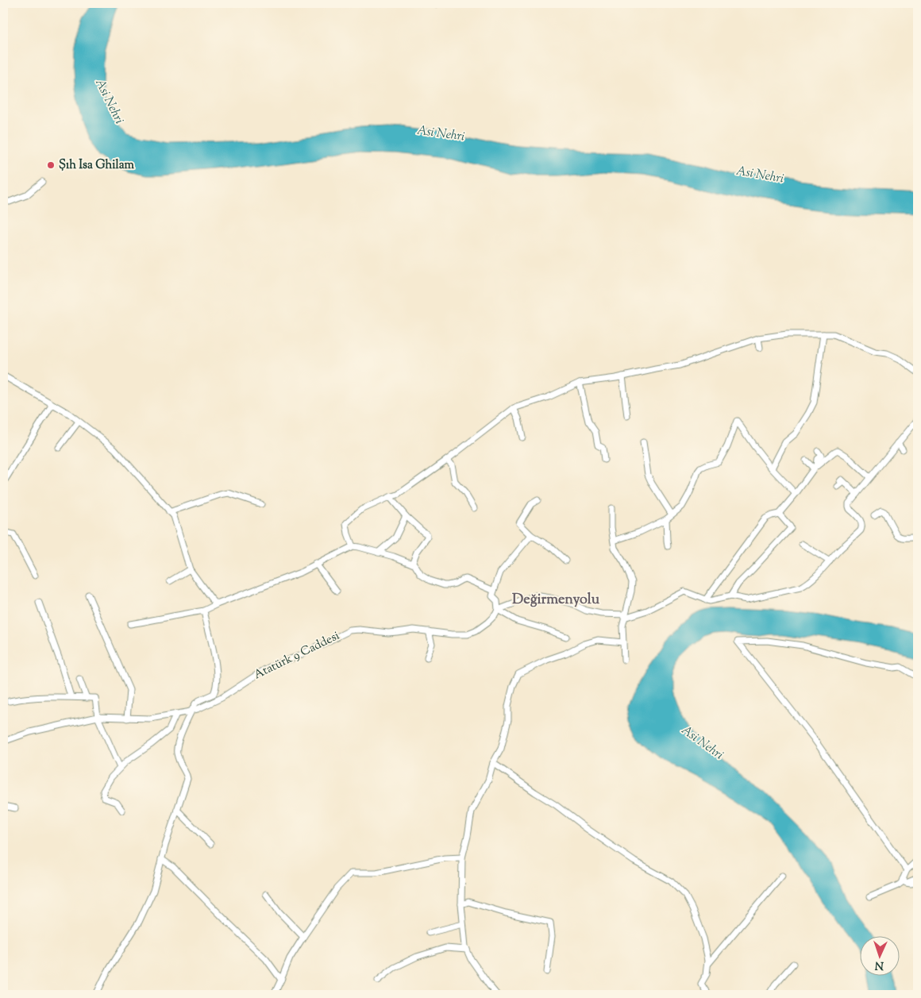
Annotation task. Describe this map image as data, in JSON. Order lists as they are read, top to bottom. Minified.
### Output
{"streets":{"street":["Atatürk 9 Caddesi"]},"districts":["Değirmenyolu"],"water":["Asi Nehri"],"places":["Şıh Isa Ghilam"],"north":"bottom"}
